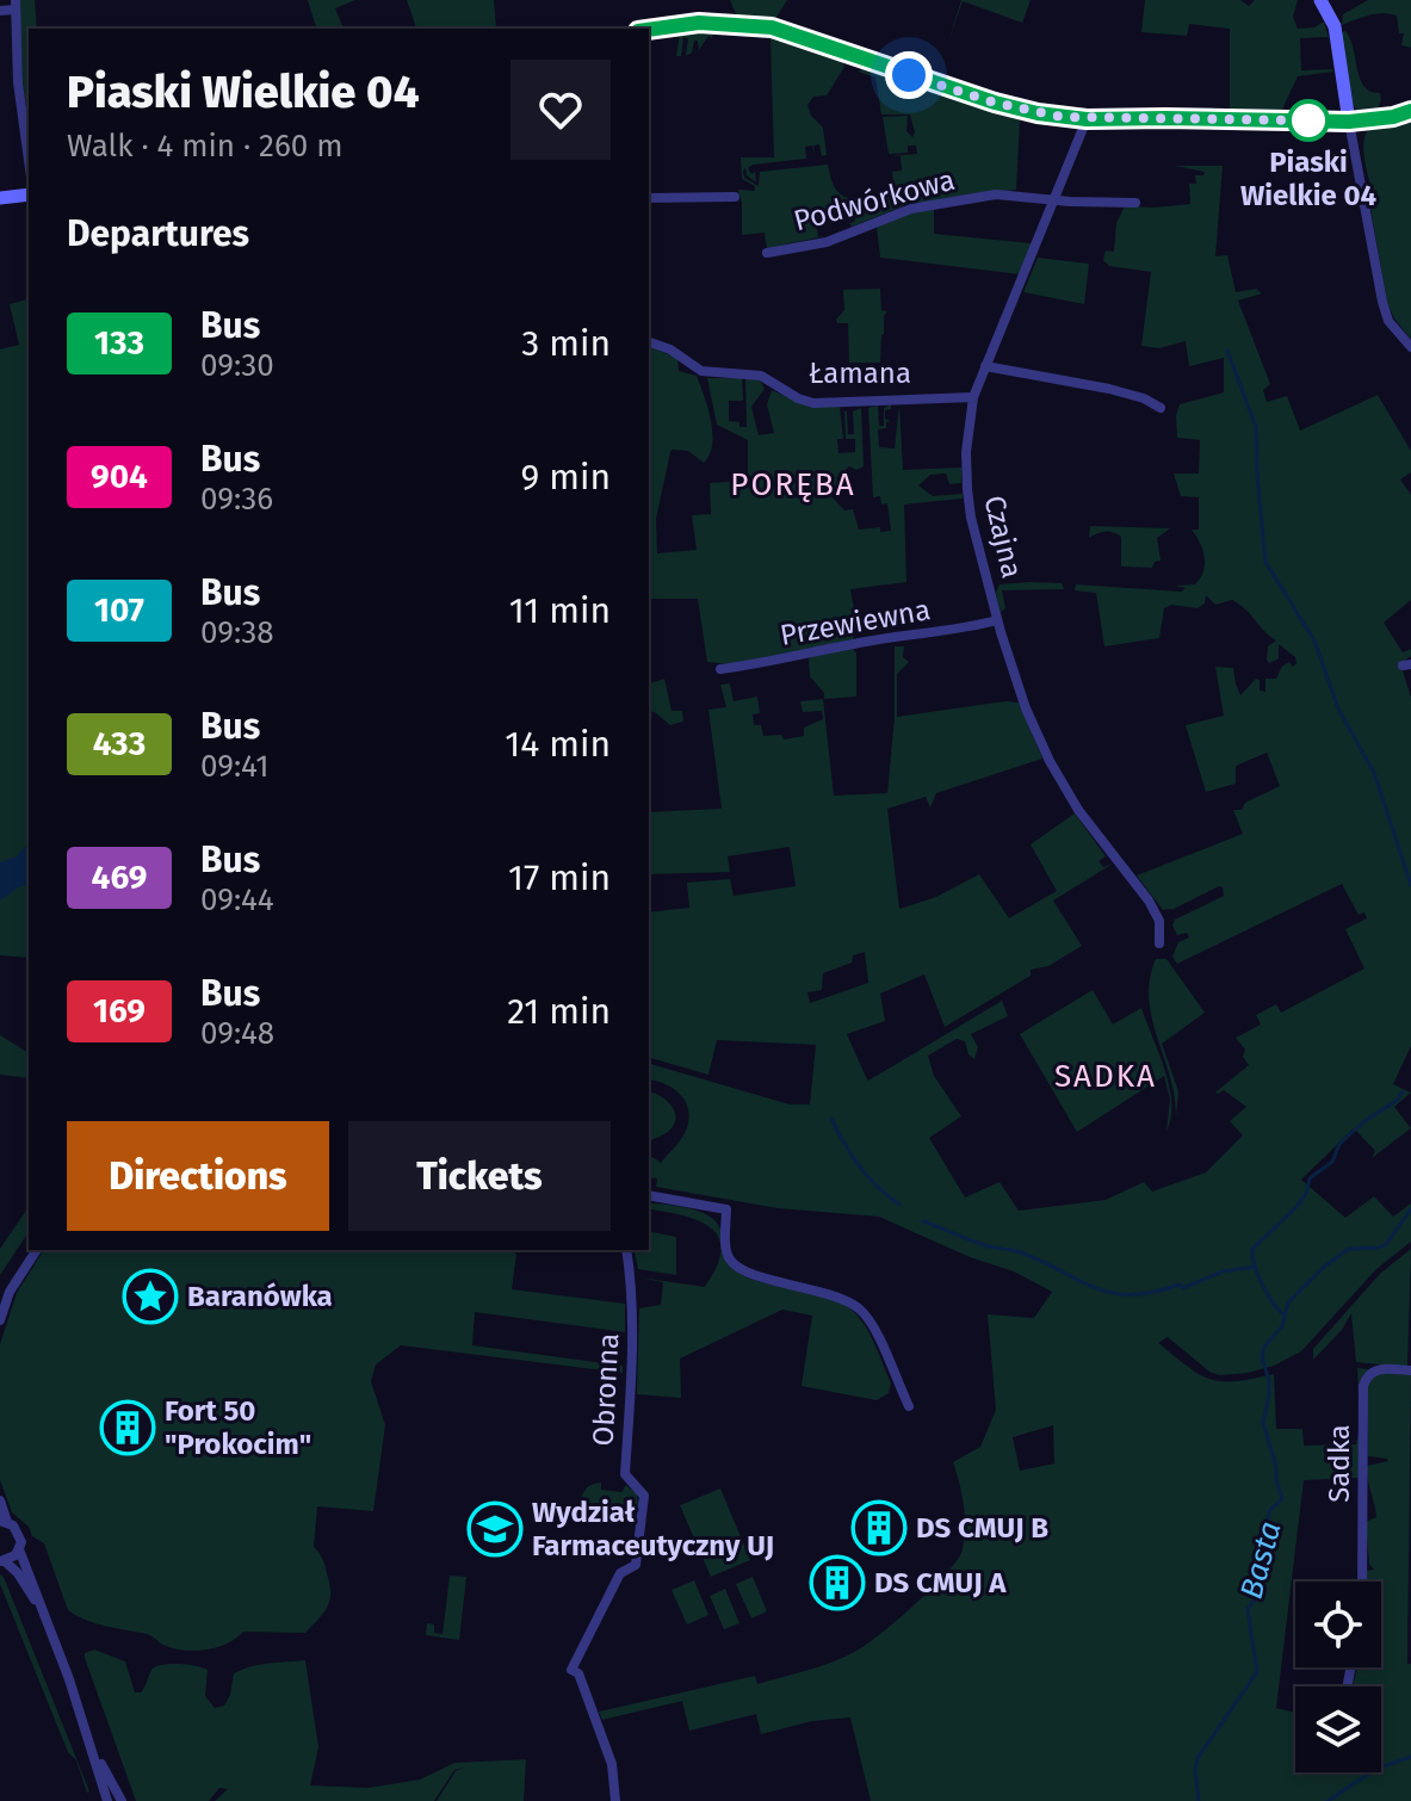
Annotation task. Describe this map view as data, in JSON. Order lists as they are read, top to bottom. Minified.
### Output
{"streets":{"street":["Podwórkowa","Łamana","Czajna","Przewiewna","Obronna","Sadka"]},"crossings":[["Podwórkowa","Czajna"],["Łamana","Czajna"],["Czajna","Przewiewna"]],"districts":["PORĘBA","SADKA"],"water":["Basta"],"places":{"other":["Piaski Wielkie 04"],"place":["Baranówka"],"building":["Fort 50 \"Prokocim\"","DS CMUJ B","DS CMUJ A"],"school or university":["Wydział Farmaceutyczny UJ"]},"lines":["bus line 133"],"page":{"heading":[["Piaski Wielkie 04","Walk · 4 min · 260 m"],"Departures"],"list":[{"mark":"133","name":"Bus","note":"09:30","value":"3 min"},{"mark":"904","name":"Bus","note":"09:36","value":"9 min"},{"mark":"107","name":"Bus","note":"09:38","value":"11 min"},{"mark":"433","name":"Bus","note":"09:41","value":"14 min"},{"mark":"469","name":"Bus","note":"09:44","value":"17 min"},{"mark":"169","name":"Bus","note":"09:48","value":"21 min"}],"buttons":["Directions","Tickets"]}}
